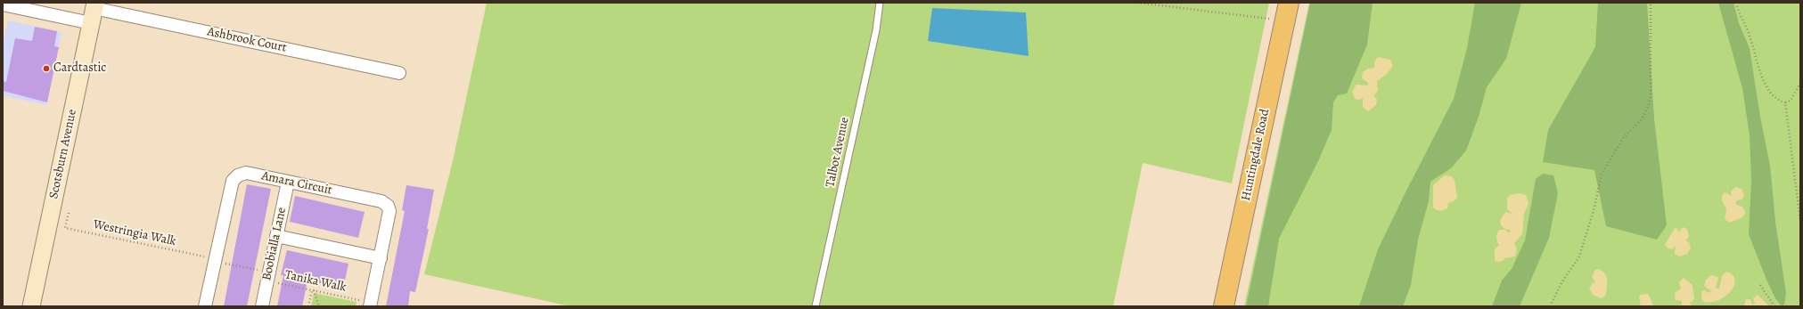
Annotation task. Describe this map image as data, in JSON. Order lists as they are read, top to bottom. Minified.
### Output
{"streets":{"main road":["Huntingdale Road"],"street":["Ashbrook Court","Scotsburn Avenue","Amara Circuit","Boobialla Lane"],"lane":["Talbot Avenue"],"path":["Westringia Walk","Tanika Walk"]},"crossings":[["Ashbrook Court","Scotsburn Avenue"],["Amara Circuit","Westringia Walk"],["Amara Circuit","Boobialla Lane"],["Amara Circuit","Tanika Walk"],["Westringia Walk","Tanika Walk"],["Boobialla Lane","Tanika Walk"]],"places":["Cardtastic"]}
